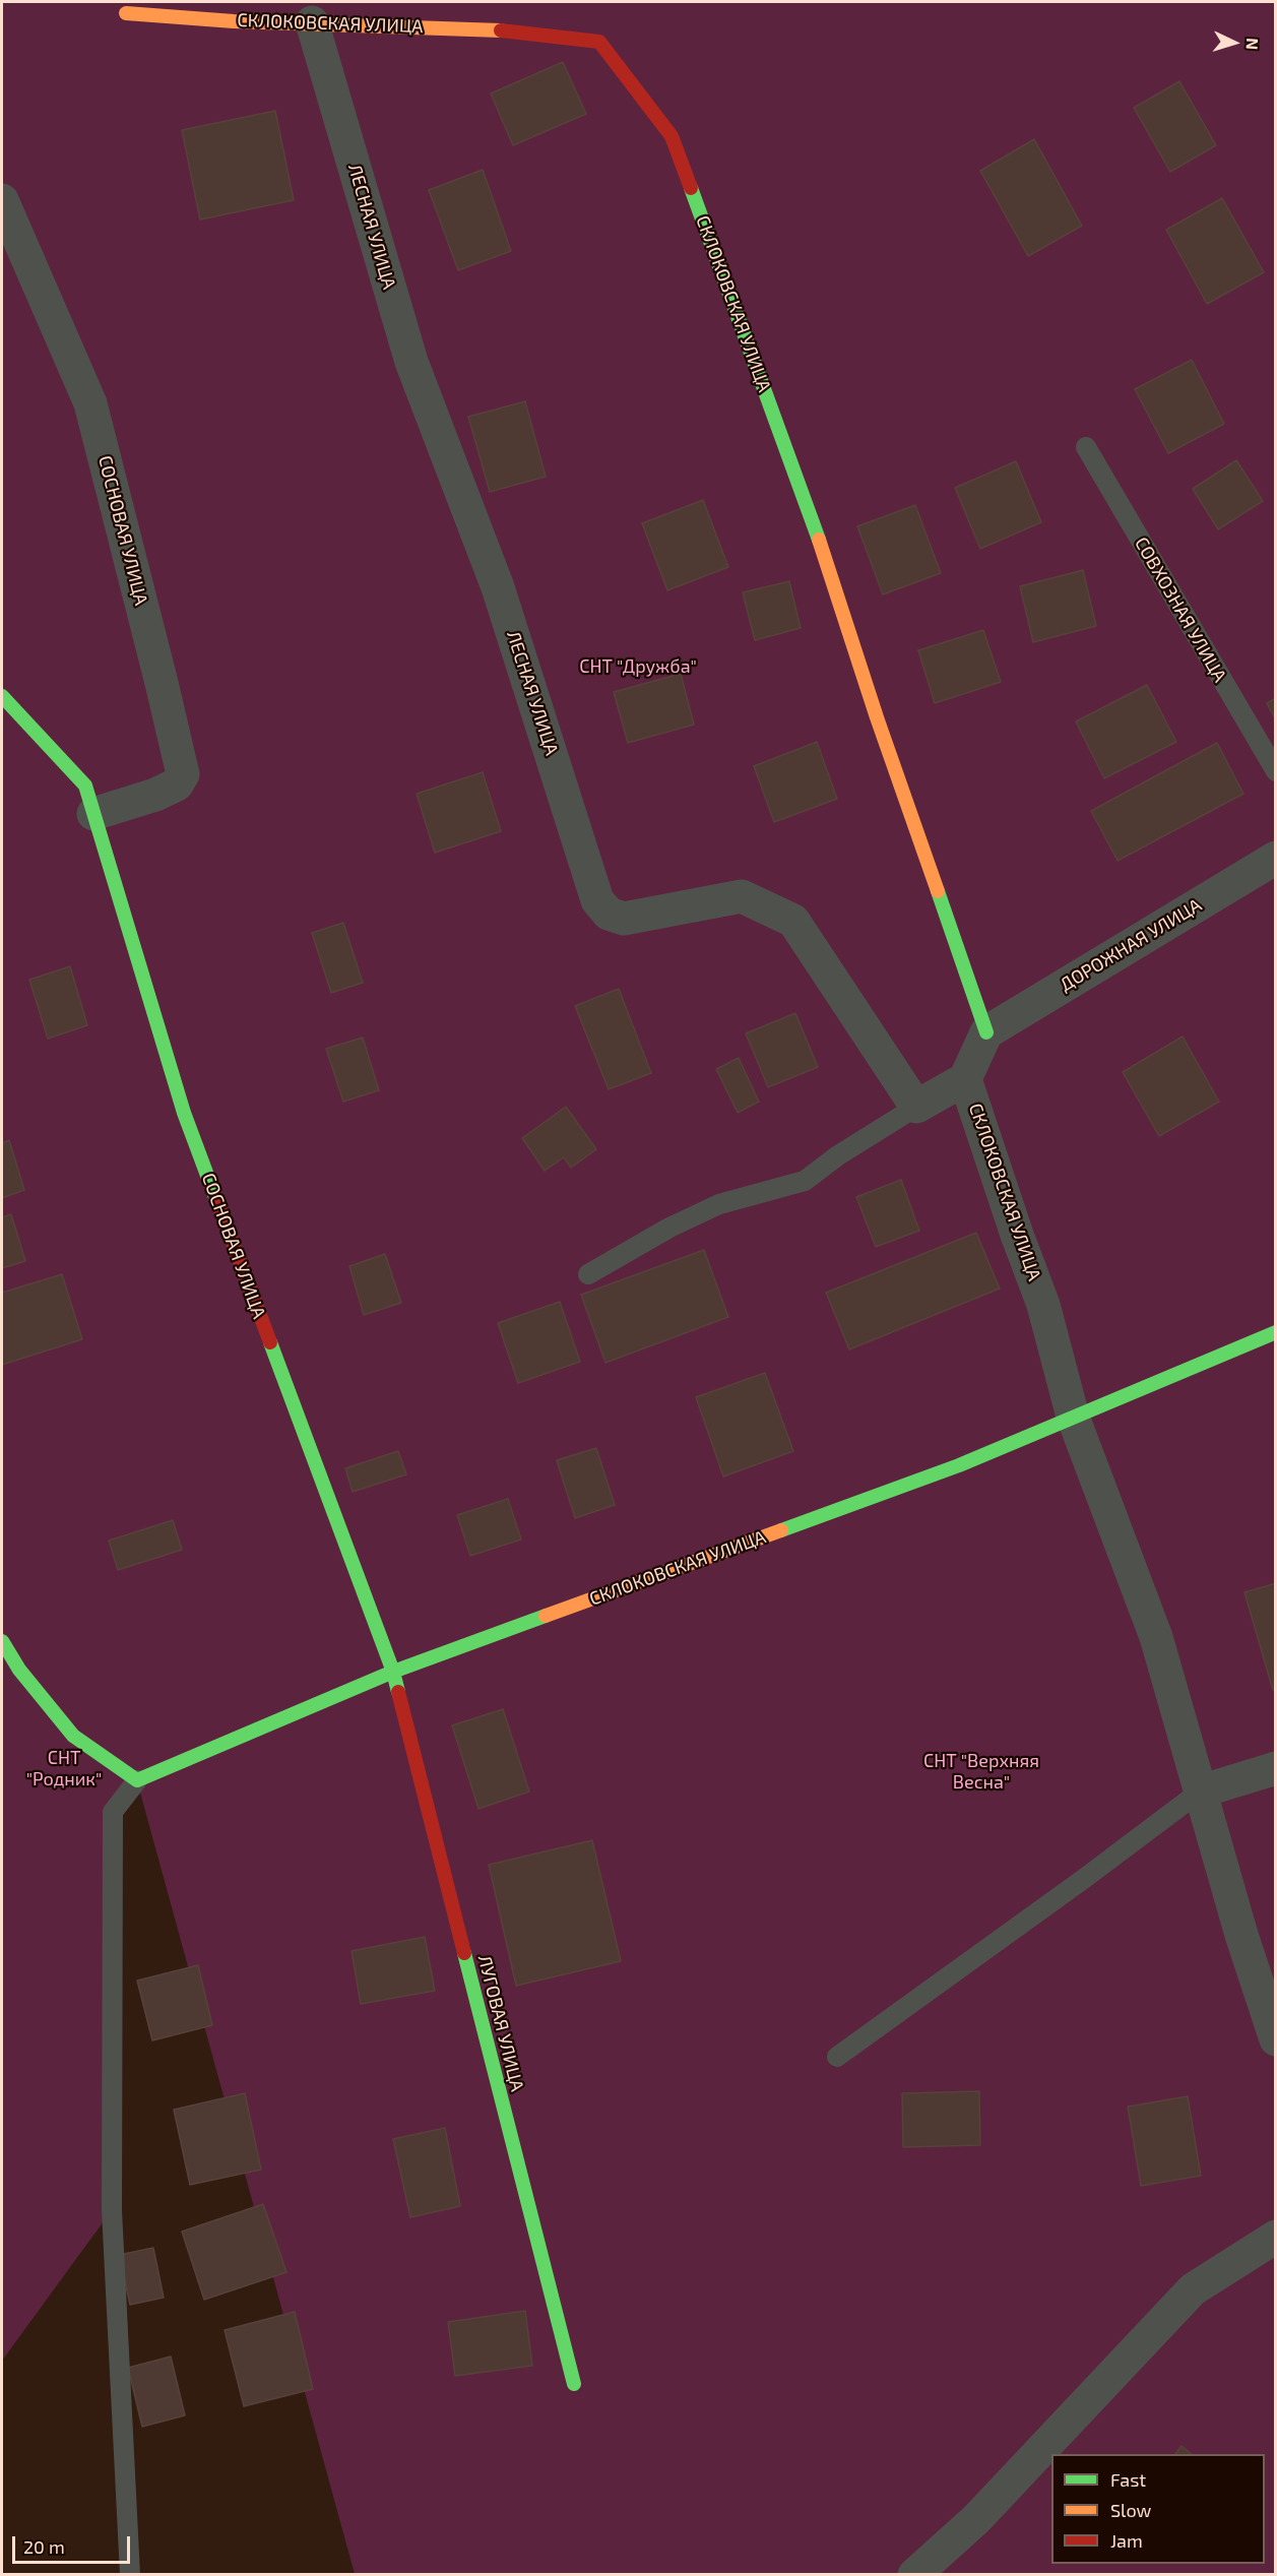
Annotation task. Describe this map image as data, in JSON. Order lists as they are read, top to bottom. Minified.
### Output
{"streets":{"street":["СКЛОКОВСКАЯ УЛИЦА","ЛЕСНАЯ УЛИЦА","СОСНОВАЯ УЛИЦА","ДОРОЖНАЯ УЛИЦА","ЛУГОВАЯ УЛИЦА"],"lane":["СОВХОЗНАЯ УЛИЦА"]},"crossings":[["СКЛОКОВСКАЯ УЛИЦА","ЛЕСНАЯ УЛИЦА"],["СКЛОКОВСКАЯ УЛИЦА","СОСНОВАЯ УЛИЦА"],["СКЛОКОВСКАЯ УЛИЦА","ДОРОЖНАЯ УЛИЦА"],["СКЛОКОВСКАЯ УЛИЦА","ЛУГОВАЯ УЛИЦА"],["СОСНОВАЯ УЛИЦА","ЛУГОВАЯ УЛИЦА"]],"parks":["СНТ \"Дружба\"","СНТ \"Родник\"","СНТ \"Верхняя Весна\""],"legend":["Fast","Slow","Jam"],"scale_bar":"20 m","north":"right"}
